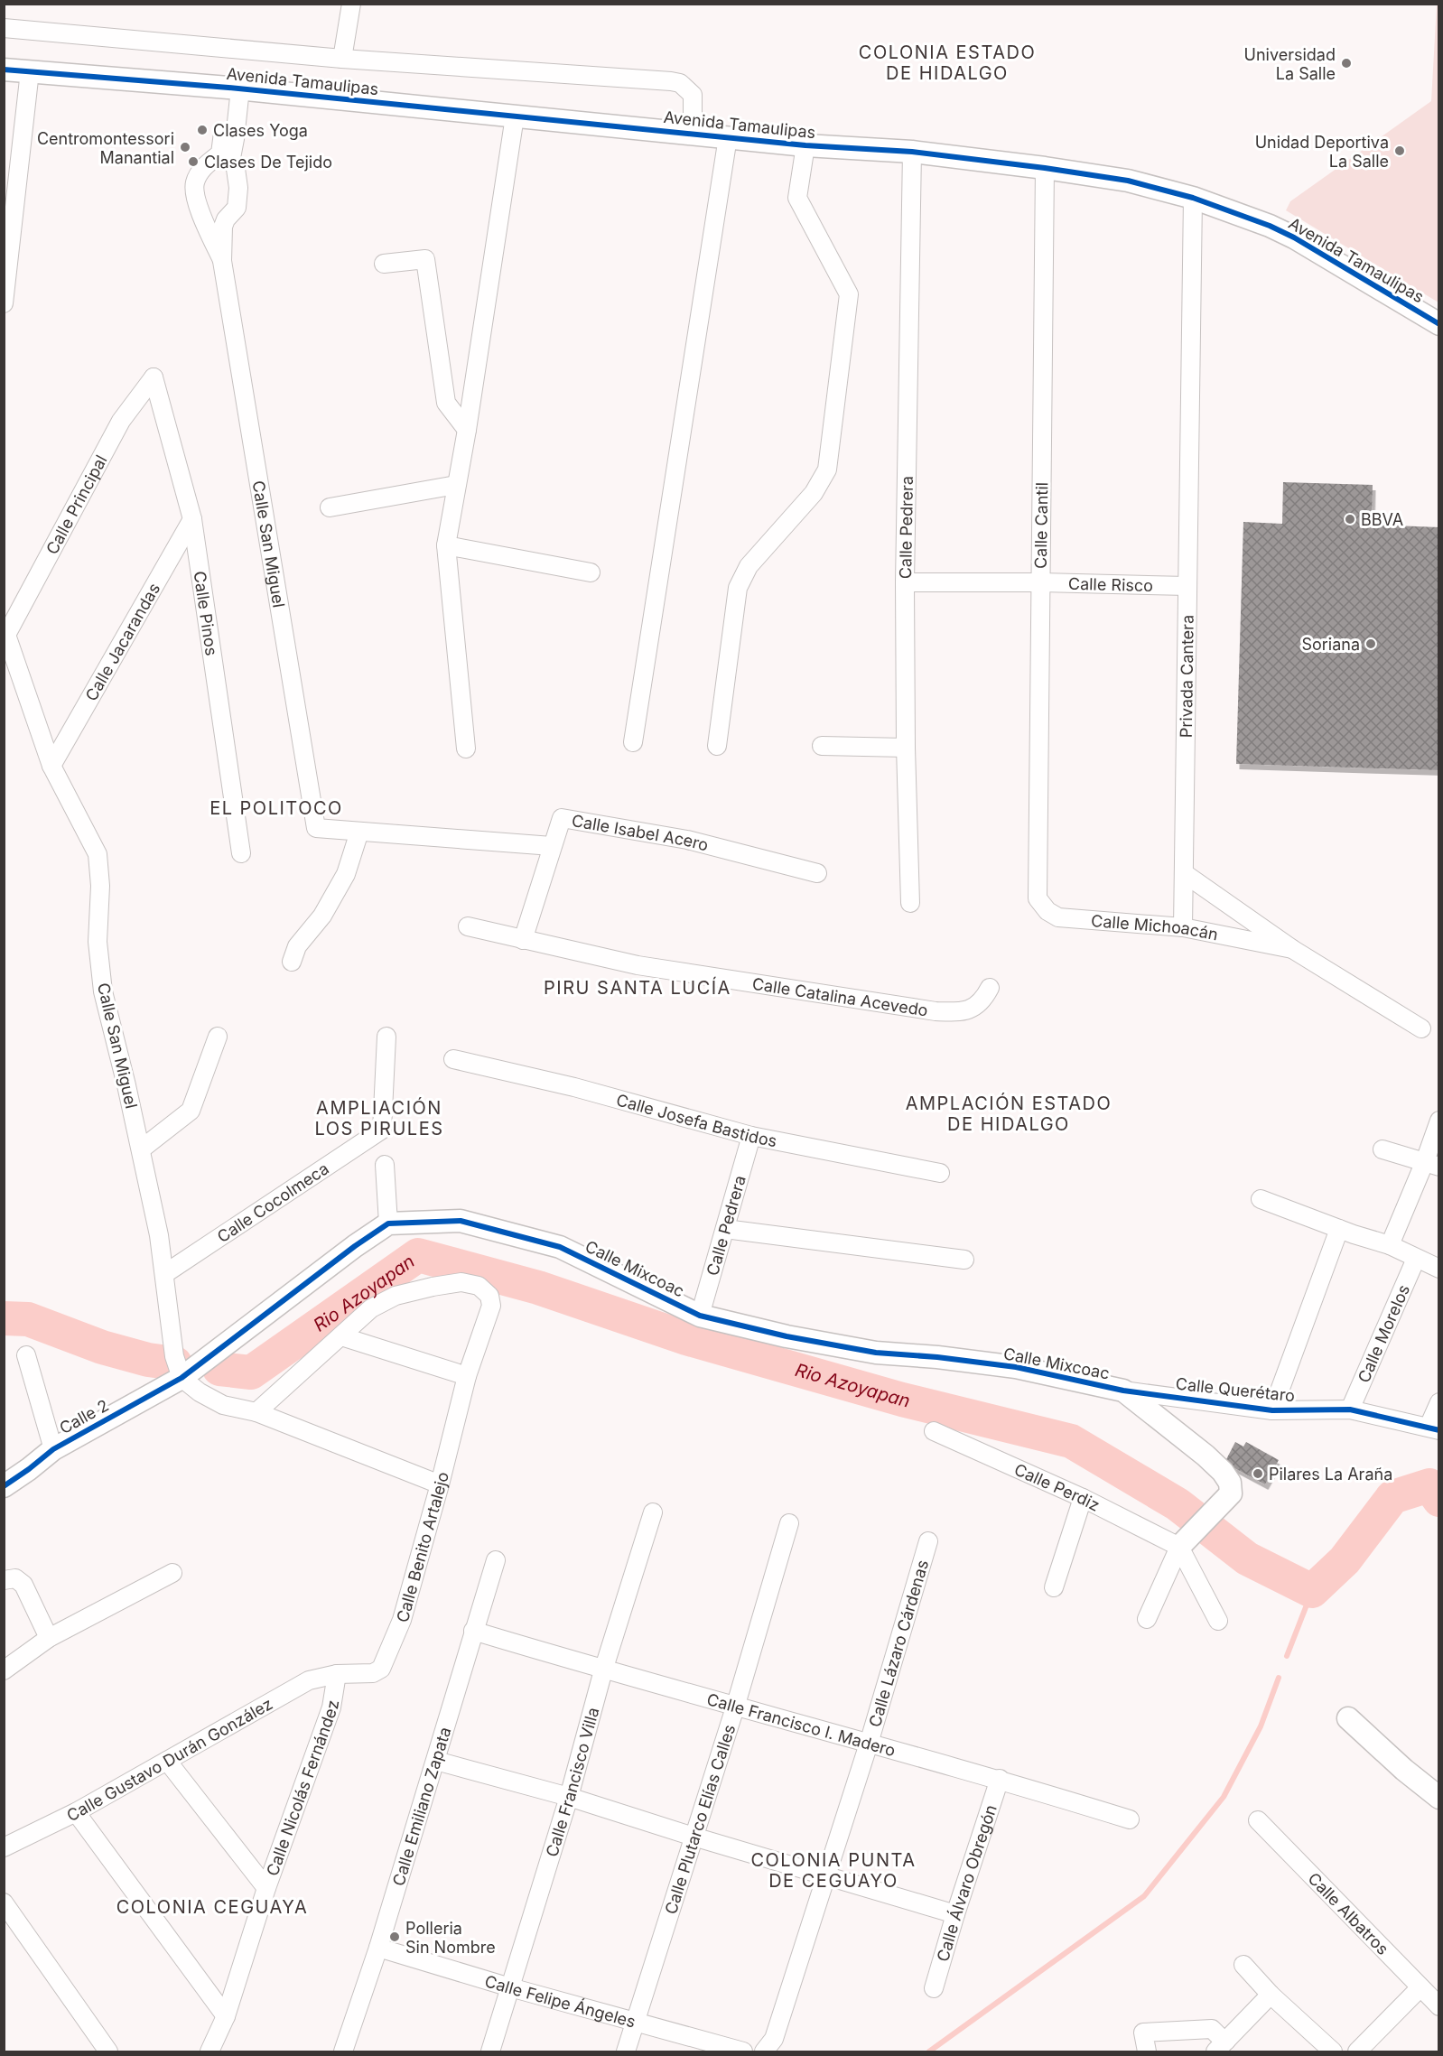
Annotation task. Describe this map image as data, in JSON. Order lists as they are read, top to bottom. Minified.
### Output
{"streets":{"street":["Avenida Tamaulipas","Calle Principal","Calle Cantil","Calle Pedrera","Calle San Miguel","Calle Risco","Calle Pinos","Calle Jacarandas","Privada Cantera","Calle Isabel Acero","Calle Michoacán","Calle Catalina Acevedo","Calle Josefa Bastidos","Calle Cocolmeca","Calle Mixcoac","Calle Morelos","Calle Querétaro","Calle 2","Calle Perdiz","Calle Benito Artalejo","Calle Lázaro Cárdenas","Calle Francisco I. Madero","Calle Gustavo Durán González","Calle Francisco Villa","Calle Nicolás Fernández","Calle Emiliano Zapata","Calle Plutarco Elías Calles","Calle Álvaro Obregón","Calle Albatros","Calle Felipe Ángeles"]},"crossings":[["Avenida Tamaulipas","Calle Cantil"],["Avenida Tamaulipas","Calle Pedrera"],["Avenida Tamaulipas","Calle San Miguel"],["Avenida Tamaulipas","Privada Cantera"],["Calle Principal","Calle San Miguel"],["Calle Principal","Calle Pinos"],["Calle Cantil","Calle Risco"],["Calle Cantil","Calle Michoacán"],["Calle Pedrera","Calle Risco"],["Calle Pedrera","Calle Josefa Bastidos"],["Calle Pedrera","Calle Mixcoac"],["Calle San Miguel","Calle Jacarandas"],["Calle San Miguel","Calle Isabel Acero"],["Calle San Miguel","Calle Cocolmeca"],["Calle San Miguel","Calle 2"],["Calle Risco","Privada Cantera"],["Calle Pinos","Calle Jacarandas"],["Privada Cantera","Calle Michoacán"],["Calle Mixcoac","Calle Querétaro"],["Calle Morelos","Calle Querétaro"],["Calle Benito Artalejo","Calle Gustavo Durán González"],["Calle Benito Artalejo","Calle Nicolás Fernández"],["Calle Lázaro Cárdenas","Calle Francisco I. Madero"],["Calle Francisco I. Madero","Calle Francisco Villa"],["Calle Francisco I. Madero","Calle Emiliano Zapata"],["Calle Francisco I. Madero","Calle Plutarco Elías Calles"],["Calle Francisco I. Madero","Calle Álvaro Obregón"],["Calle Gustavo Durán González","Calle Nicolás Fernández"],["Calle Francisco Villa","Calle Felipe Ángeles"],["Calle Emiliano Zapata","Calle Felipe Ángeles"],["Calle Plutarco Elías Calles","Calle Felipe Ángeles"]],"districts":["COLONIA ESTADO DE HIDALGO","EL POLITOCO","PIRU SANTA LUCÍA","AMPLACIÓN ESTADO DE HIDALGO","AMPLIACIÓN LOS PIRULES","COLONIA PUNTA DE CEGUAYO","COLONIA CEGUAYA"],"water":["Rio Azoyapan"],"places":["Universidad La Salle","Clases Yoga","Centromontessori Manantial","Unidad Deportiva La Salle","Clases De Tejido","BBVA","Soriana","Pilares La Araña","Polleria Sin Nombre"]}
